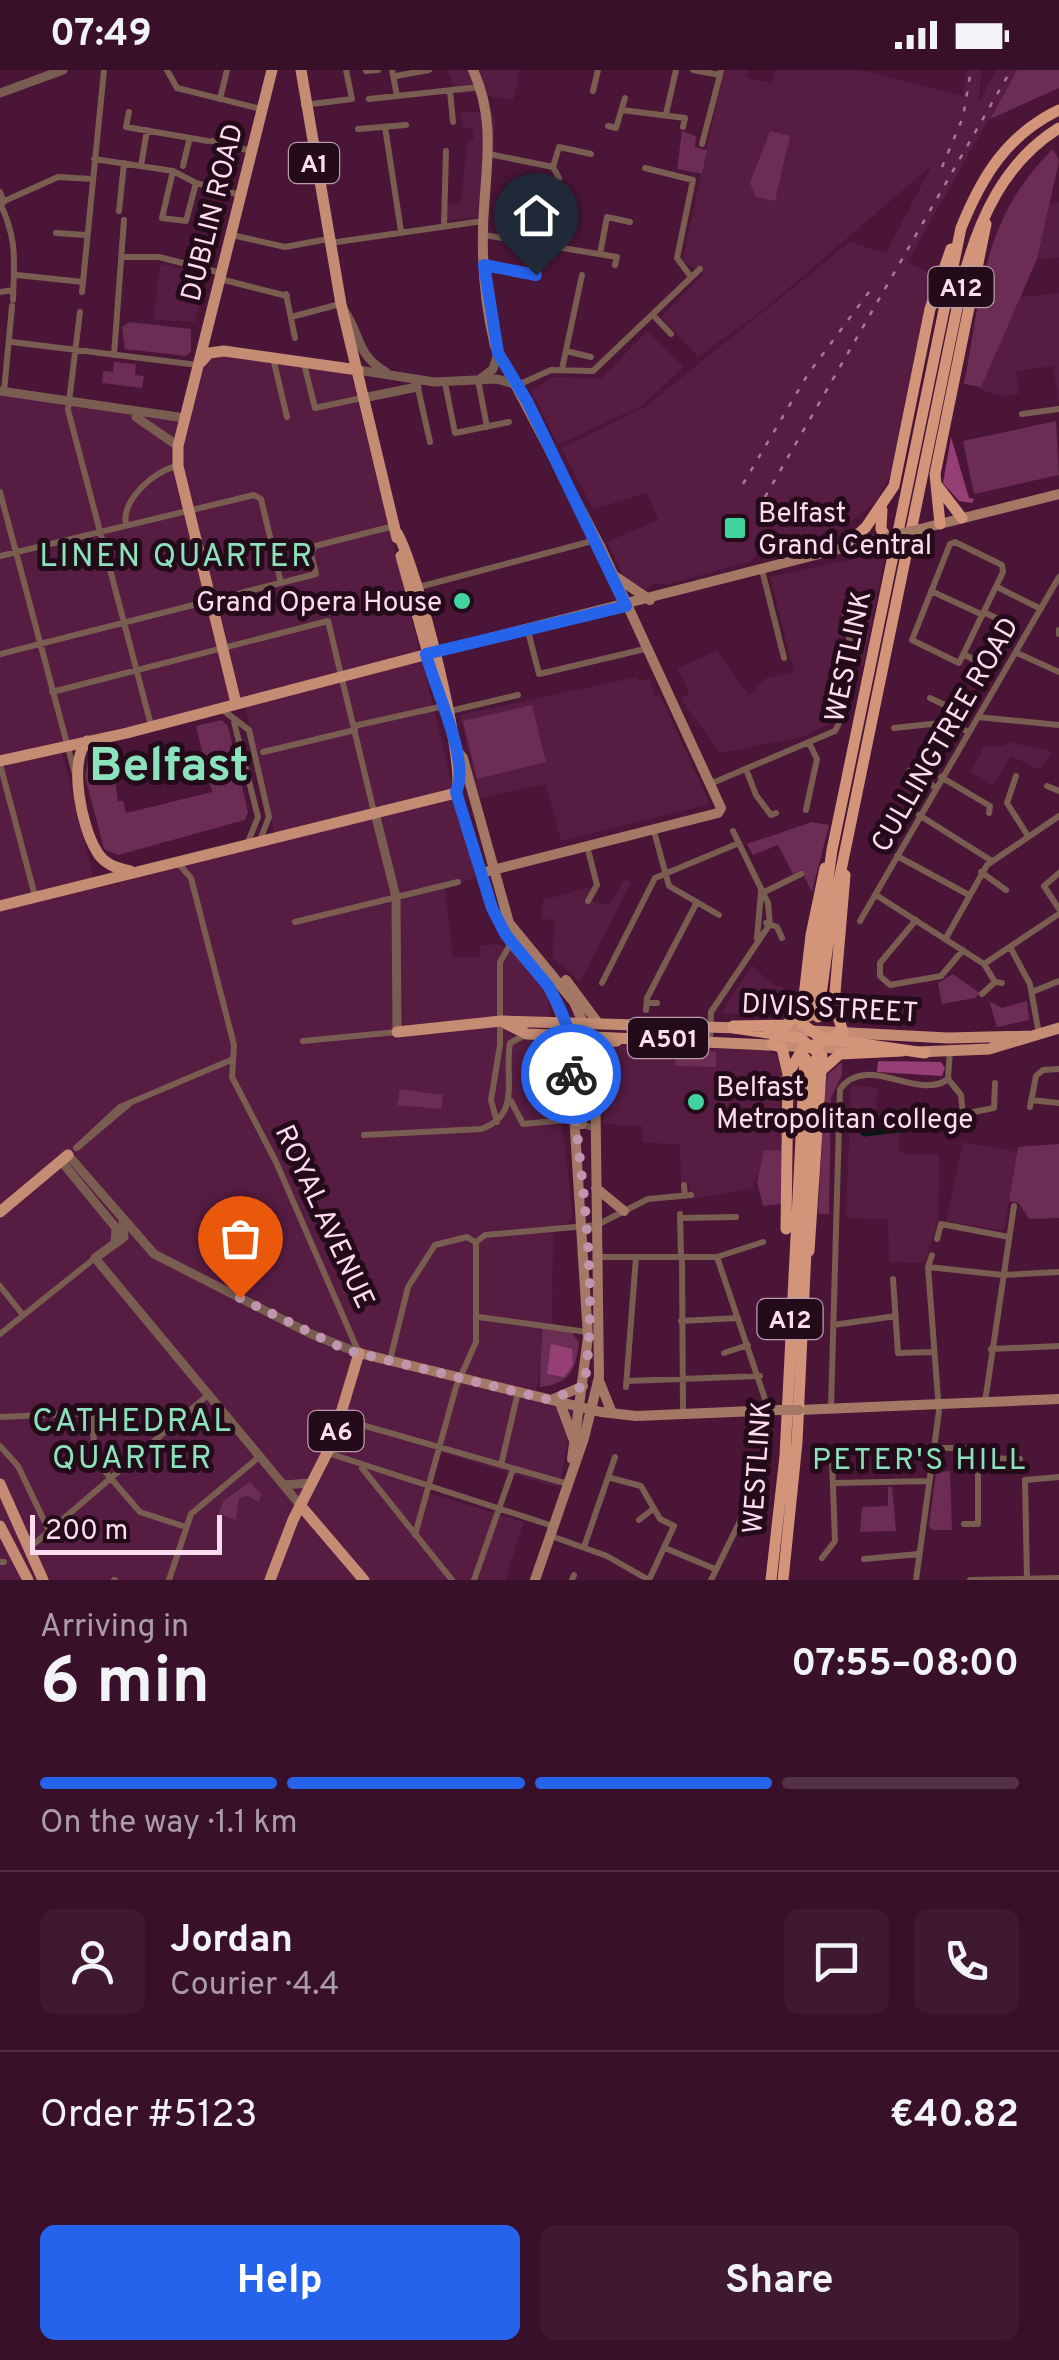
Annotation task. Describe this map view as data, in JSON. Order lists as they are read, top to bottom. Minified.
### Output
{"streets":{"highway":["A12","WESTLINK"],"main road":["A1","DUBLIN ROAD","DIVIS STREET","A501","ROYAL AVENUE","A6"],"street":["CULLINGTREE ROAD"]},"crossings":[["A1","DUBLIN ROAD"],["WESTLINK","DIVIS STREET"],["DIVIS STREET","A501"]],"districts":["LINEN QUARTER","Belfast","CATHEDRAL QUARTER","PETER'S HILL"],"places":{"transit":["Belfast Grand Central"],"other":["Grand Opera House","Belfast Metropolitan college"]},"scale_bar":"200 m","page":{"status":"07:49","scale":"200 m","heading":["6 min","Arriving in","07:55–08:00"],"panel":["Jordan","Courier · 4.4","Order #5123","€40.82"],"bar":"On the way · 1.1 km","buttons":["Help","Share"]}}
